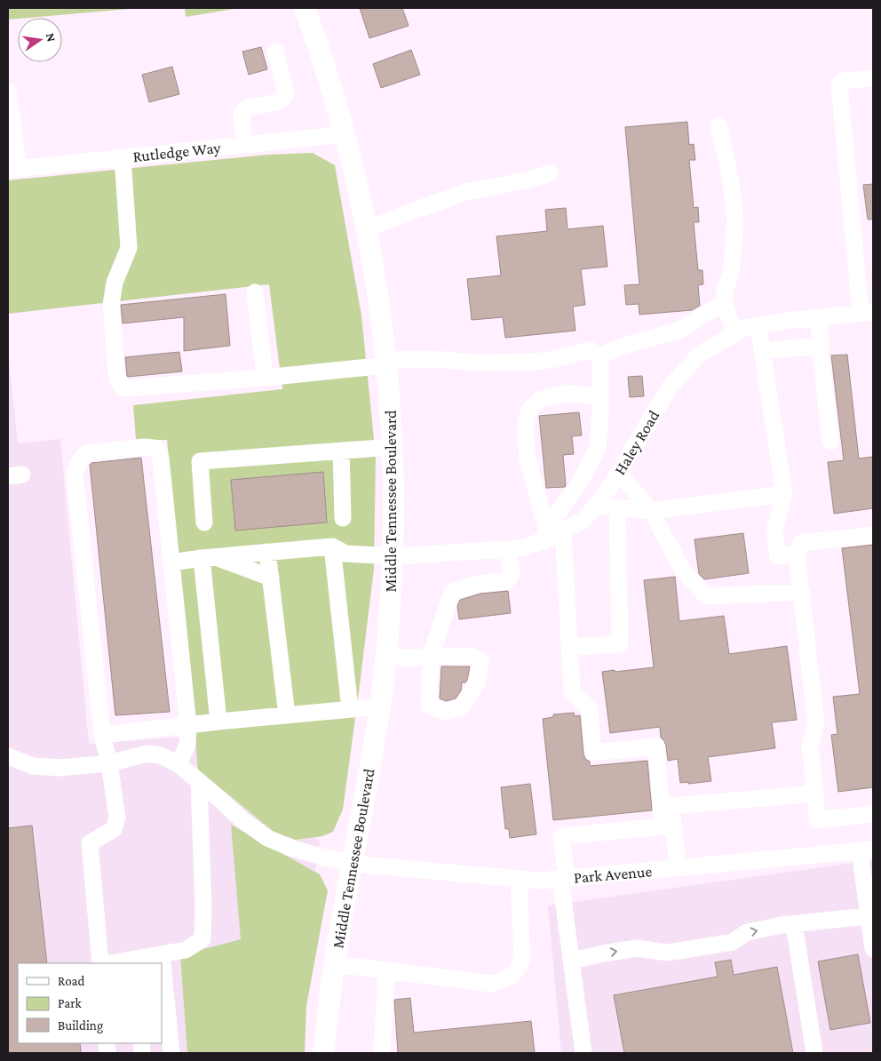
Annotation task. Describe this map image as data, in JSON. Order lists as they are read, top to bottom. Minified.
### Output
{"streets":{"main road":["Middle Tennessee Boulevard"],"street":["Rutledge Way","Haley Road","Park Avenue"]},"crossings":[["Rutledge Way","Middle Tennessee Boulevard"],["Haley Road","Middle Tennessee Boulevard"],["Middle Tennessee Boulevard","Park Avenue"]],"legend":["Road","Park","Building"],"north":"right"}
